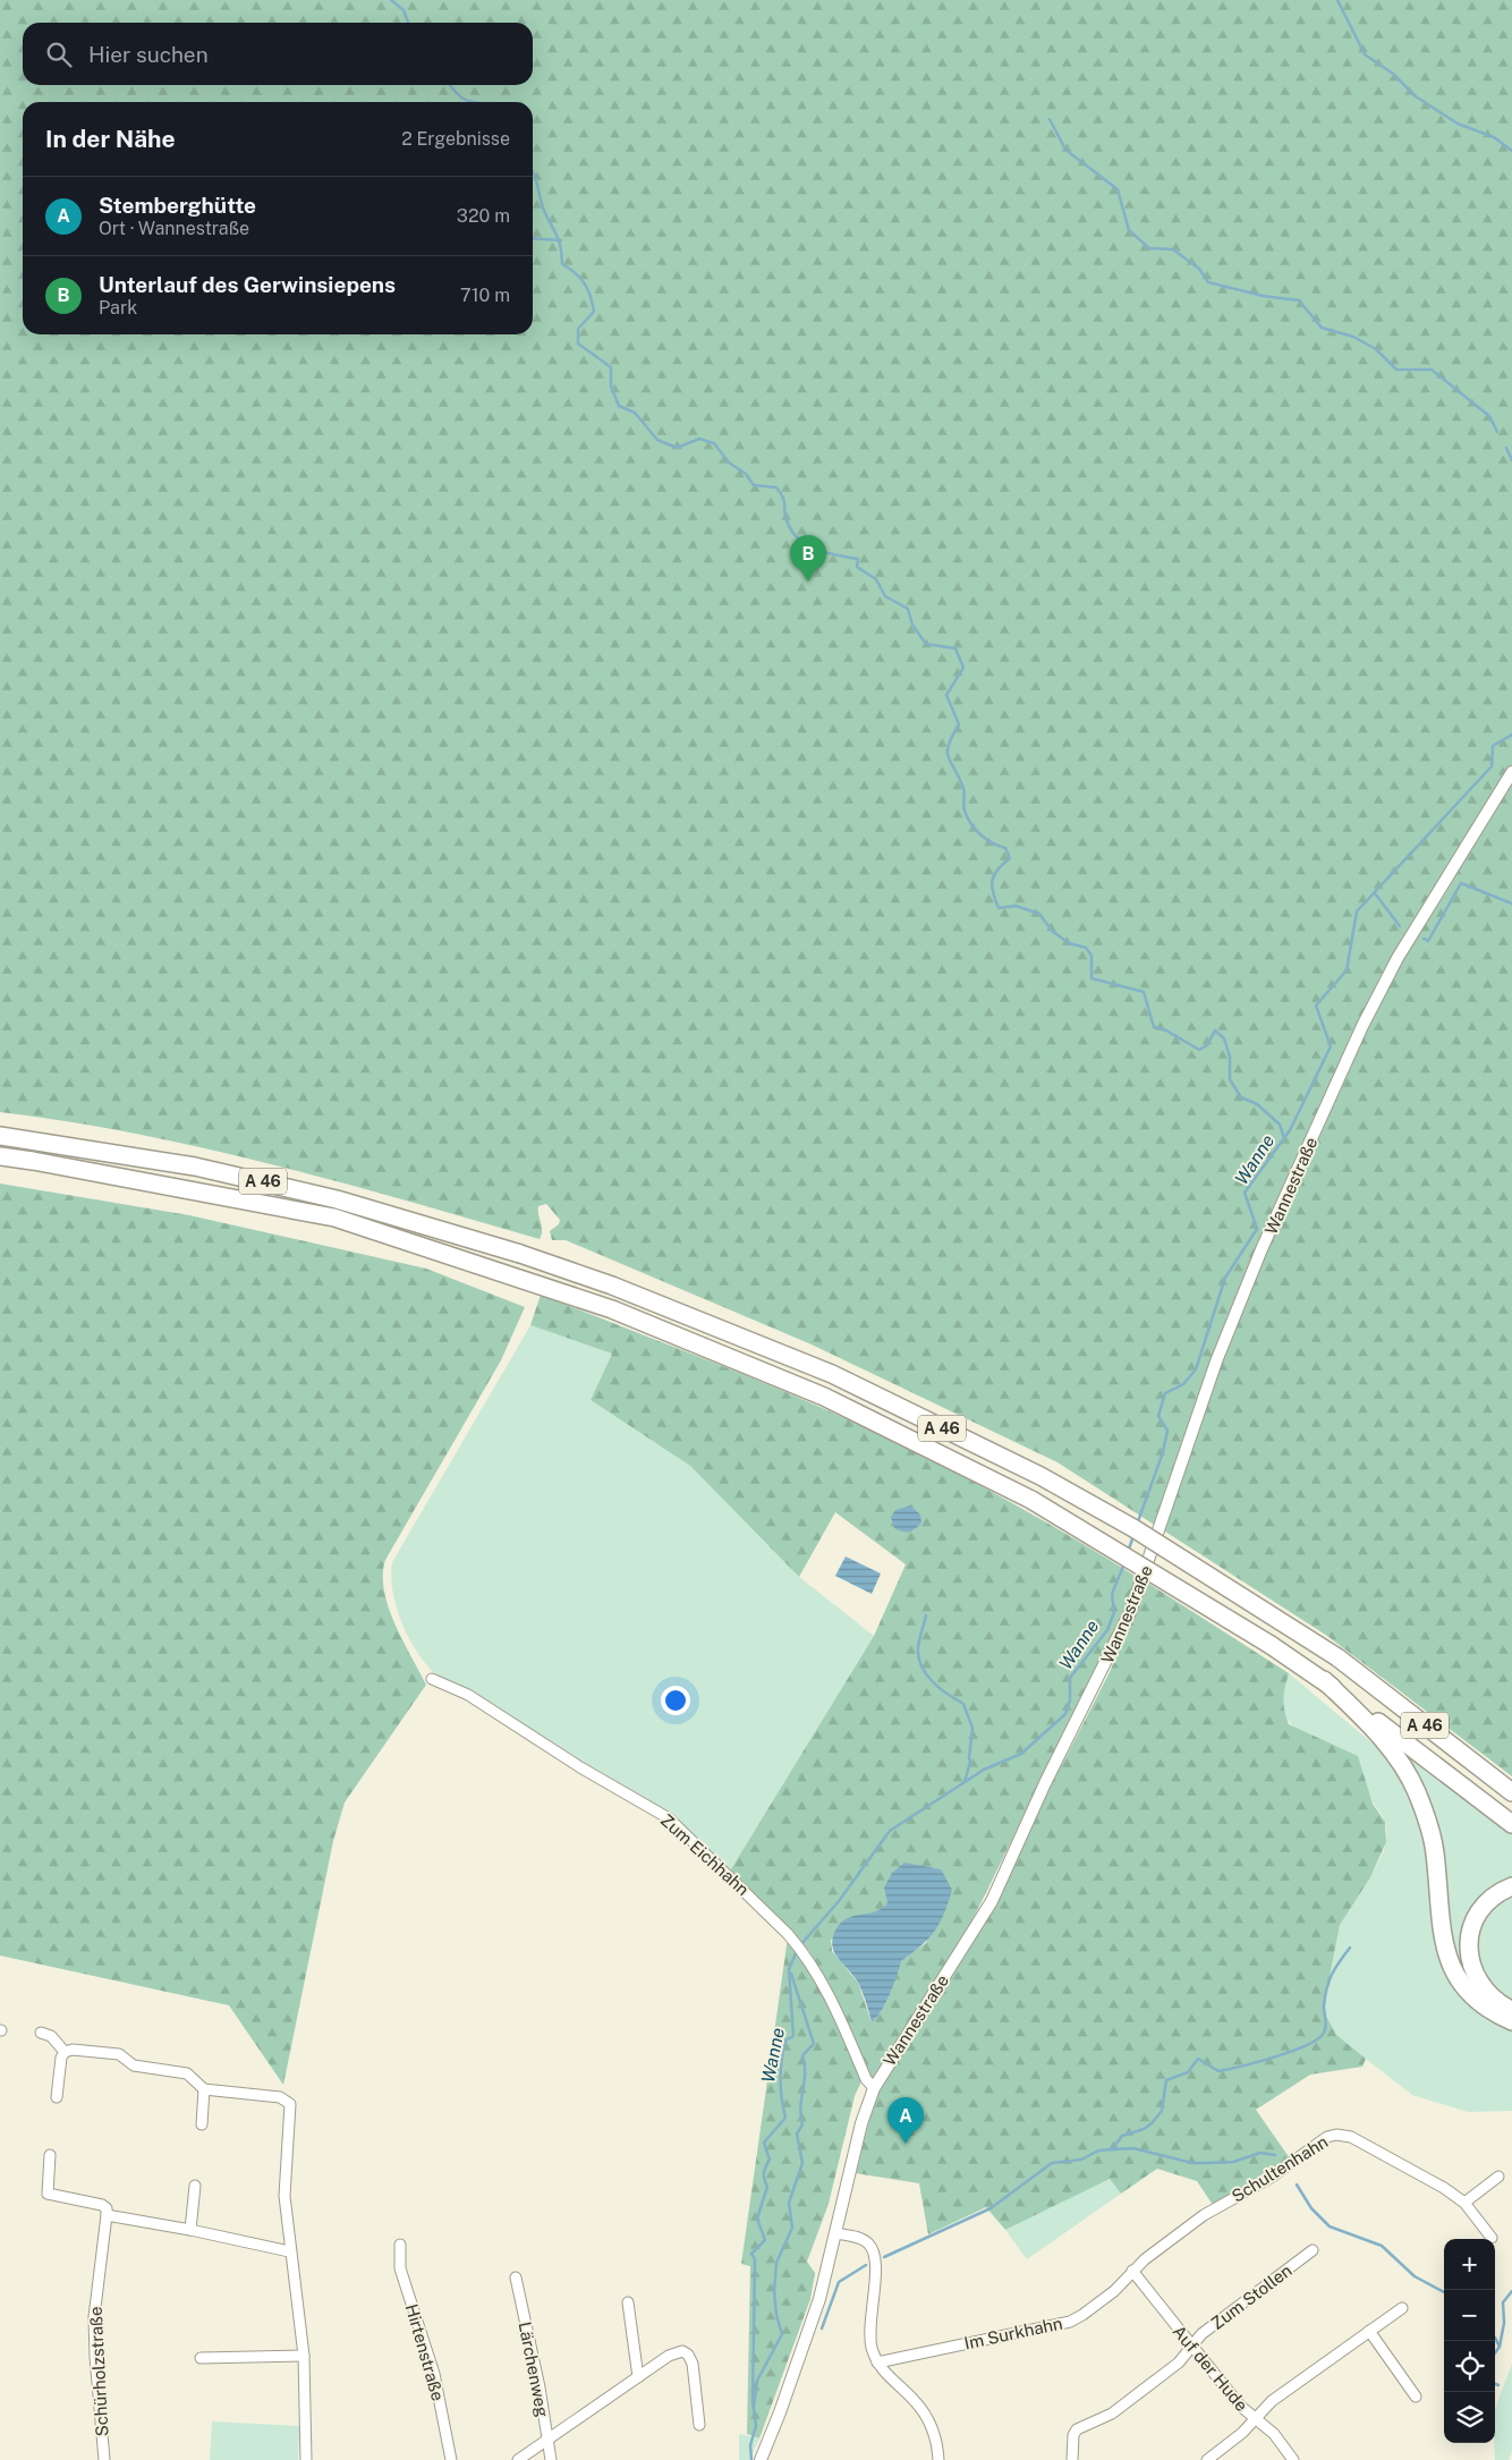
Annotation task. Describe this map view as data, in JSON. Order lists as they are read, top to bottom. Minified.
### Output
{"streets":{"highway":["A 46"],"street":["Wannestraße","Zum Eichhahn","Schultenhahn","Zum Stollen","Im Surkhahn","Hirtenstraße","Auf der Hude","Lärchenweg","Schürholzstraße"]},"crossings":[["Wannestraße","Zum Eichhahn"],["Schultenhahn","Im Surkhahn"],["Schultenhahn","Auf der Hude"],["Zum Stollen","Auf der Hude"],["Im Surkhahn","Auf der Hude"]],"water":["Wanne"],"page":{"search":"Hier suchen","heading":["In der Nähe","2 Ergebnisse"],"list":[{"mark":"A","name":"Stemberghütte","note":"Ort · Wannestraße","value":"320 m"},{"mark":"B","name":"Unterlauf des Gerwinsiepens","note":"Park","value":"710 m"}],"pins":["B","A"],"map_buttons":["+","−"]}}
